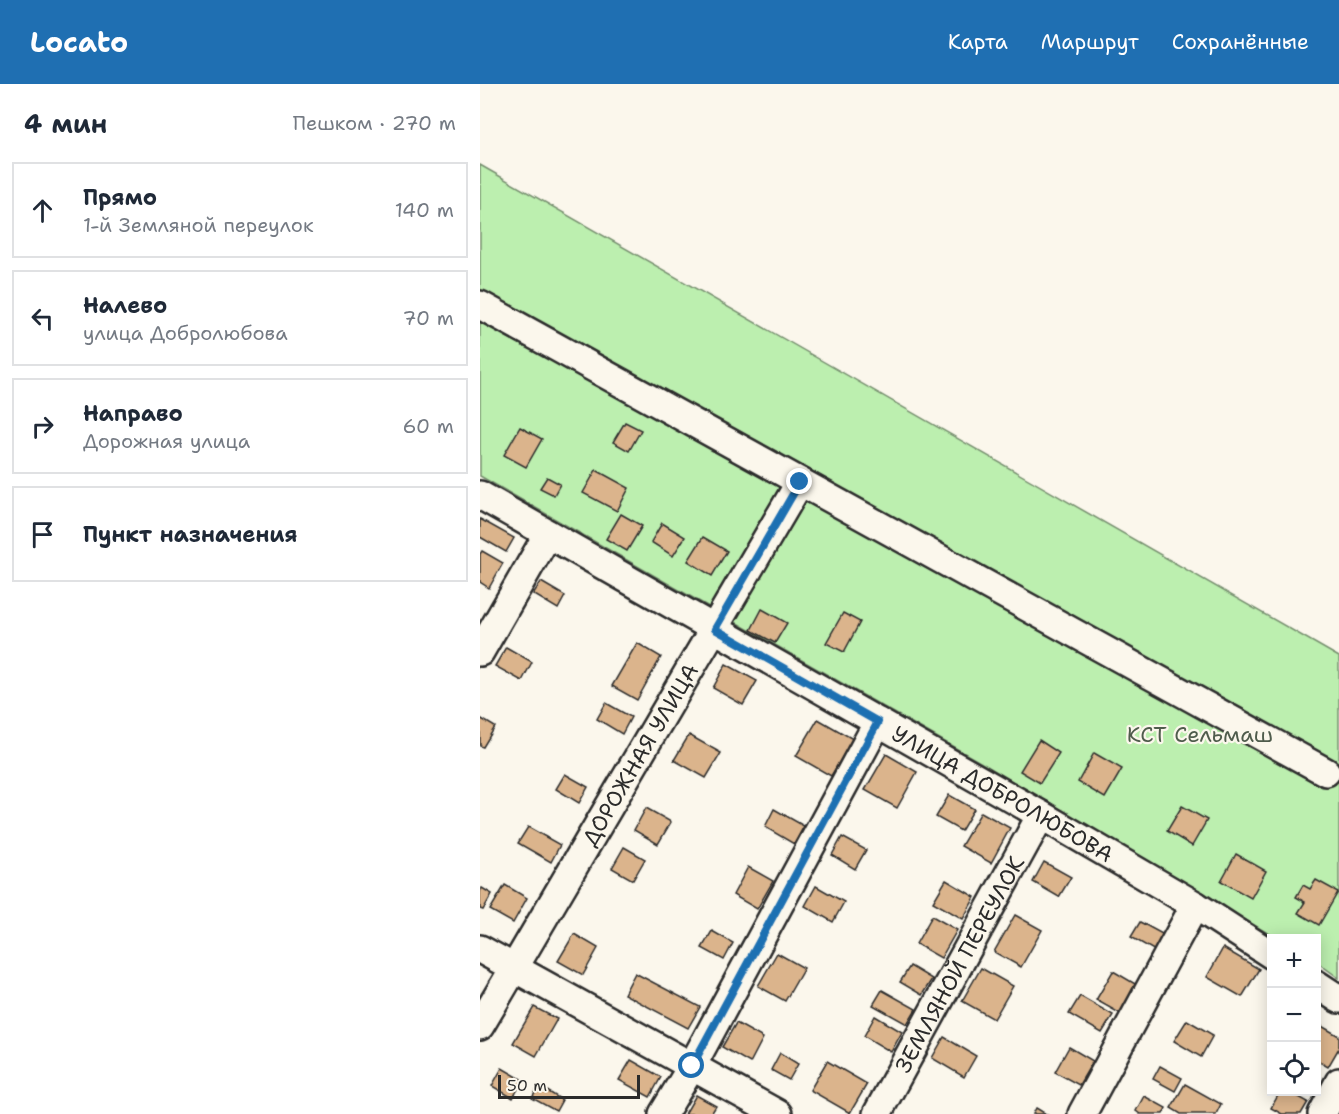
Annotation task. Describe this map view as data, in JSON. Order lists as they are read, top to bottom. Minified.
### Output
{"streets":{"street":["ДОРОЖНАЯ УЛИЦА","УЛИЦА ДОБРОЛЮБОВА","ЗЕМЛЯНОЙ ПЕРЕУЛОК"]},"crossings":[["ДОРОЖНАЯ УЛИЦА","УЛИЦА ДОБРОЛЮБОВА"],["УЛИЦА ДОБРОЛЮБОВА","ЗЕМЛЯНОЙ ПЕРЕУЛОК"]],"parks":["КСТ Сельмаш"],"scale_bar":"50 m","page":{"header":"Locato","nav":["Карта","Маршрут","Сохранённые"],"heading":["4 мин","Пешком · 270 m"],"list":[["Прямо","1-й Земляной переулок","140 m"],["Налево","улица Добролюбова","70 m"],["Направо","Дорожная улица","60 m"],"Пункт назначения"],"map_buttons":["+","−"],"scale":"50 m"}}
